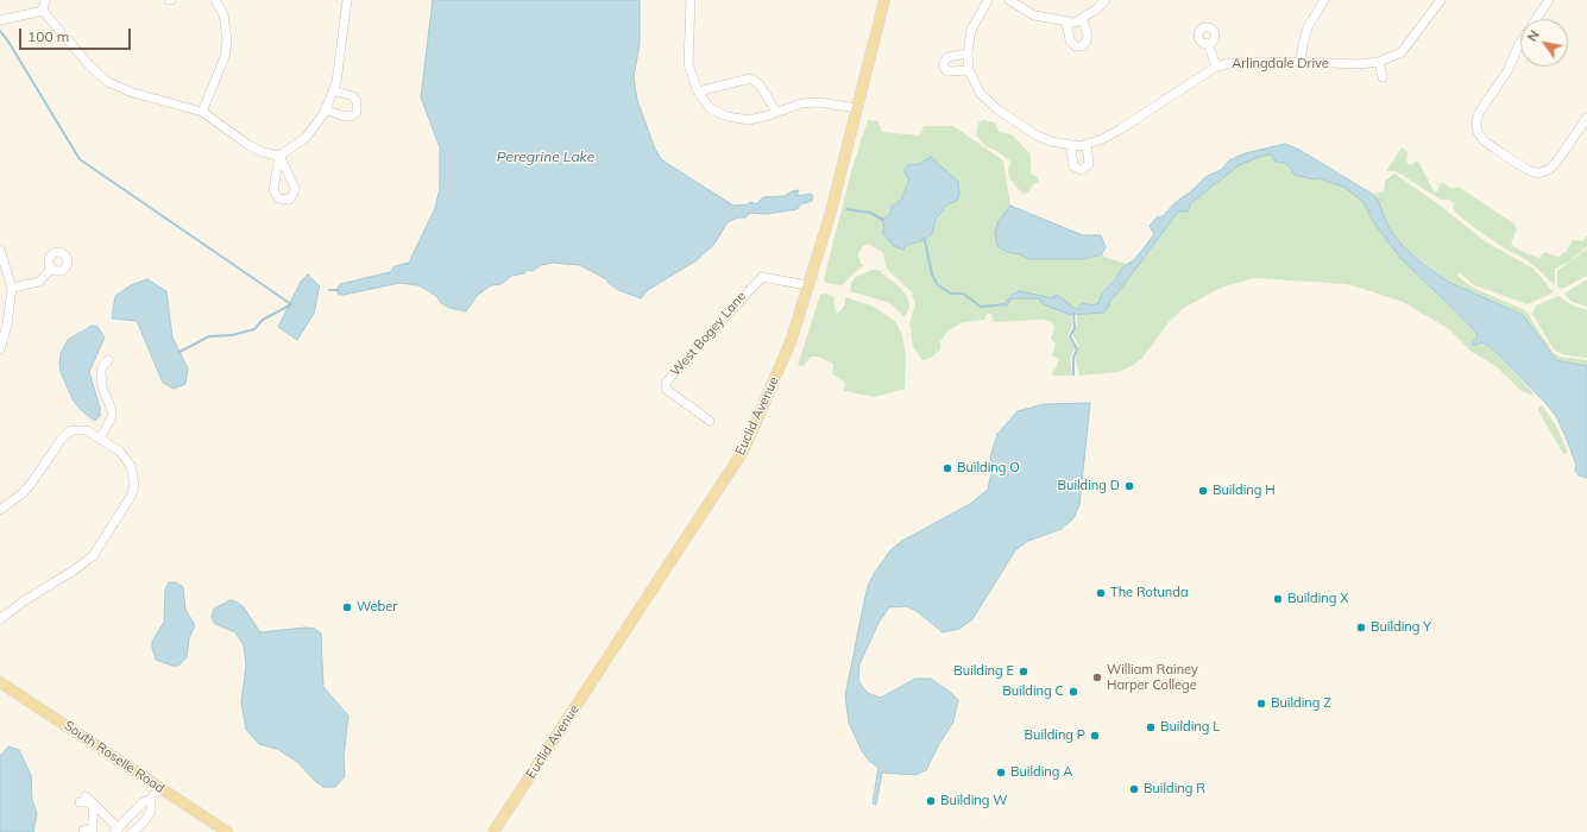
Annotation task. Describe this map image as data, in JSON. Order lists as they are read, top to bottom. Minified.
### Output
{"streets":{"main road":["Euclid Avenue","South Roselle Road"],"street":["Arlingdale Drive","West Bogey Lane"]},"crossings":[["West Bogey Lane","Euclid Avenue"]],"water":["Peregrine Lake"],"places":["Building O","Building D","Building H","The Rotunda","Building X","Weber","Building Y","Building E","William Rainey Harper College","Building C","Building Z","Building L","Building P","Building A","Building R","Building W"],"scale_bar":"100 m","north":"top left"}
